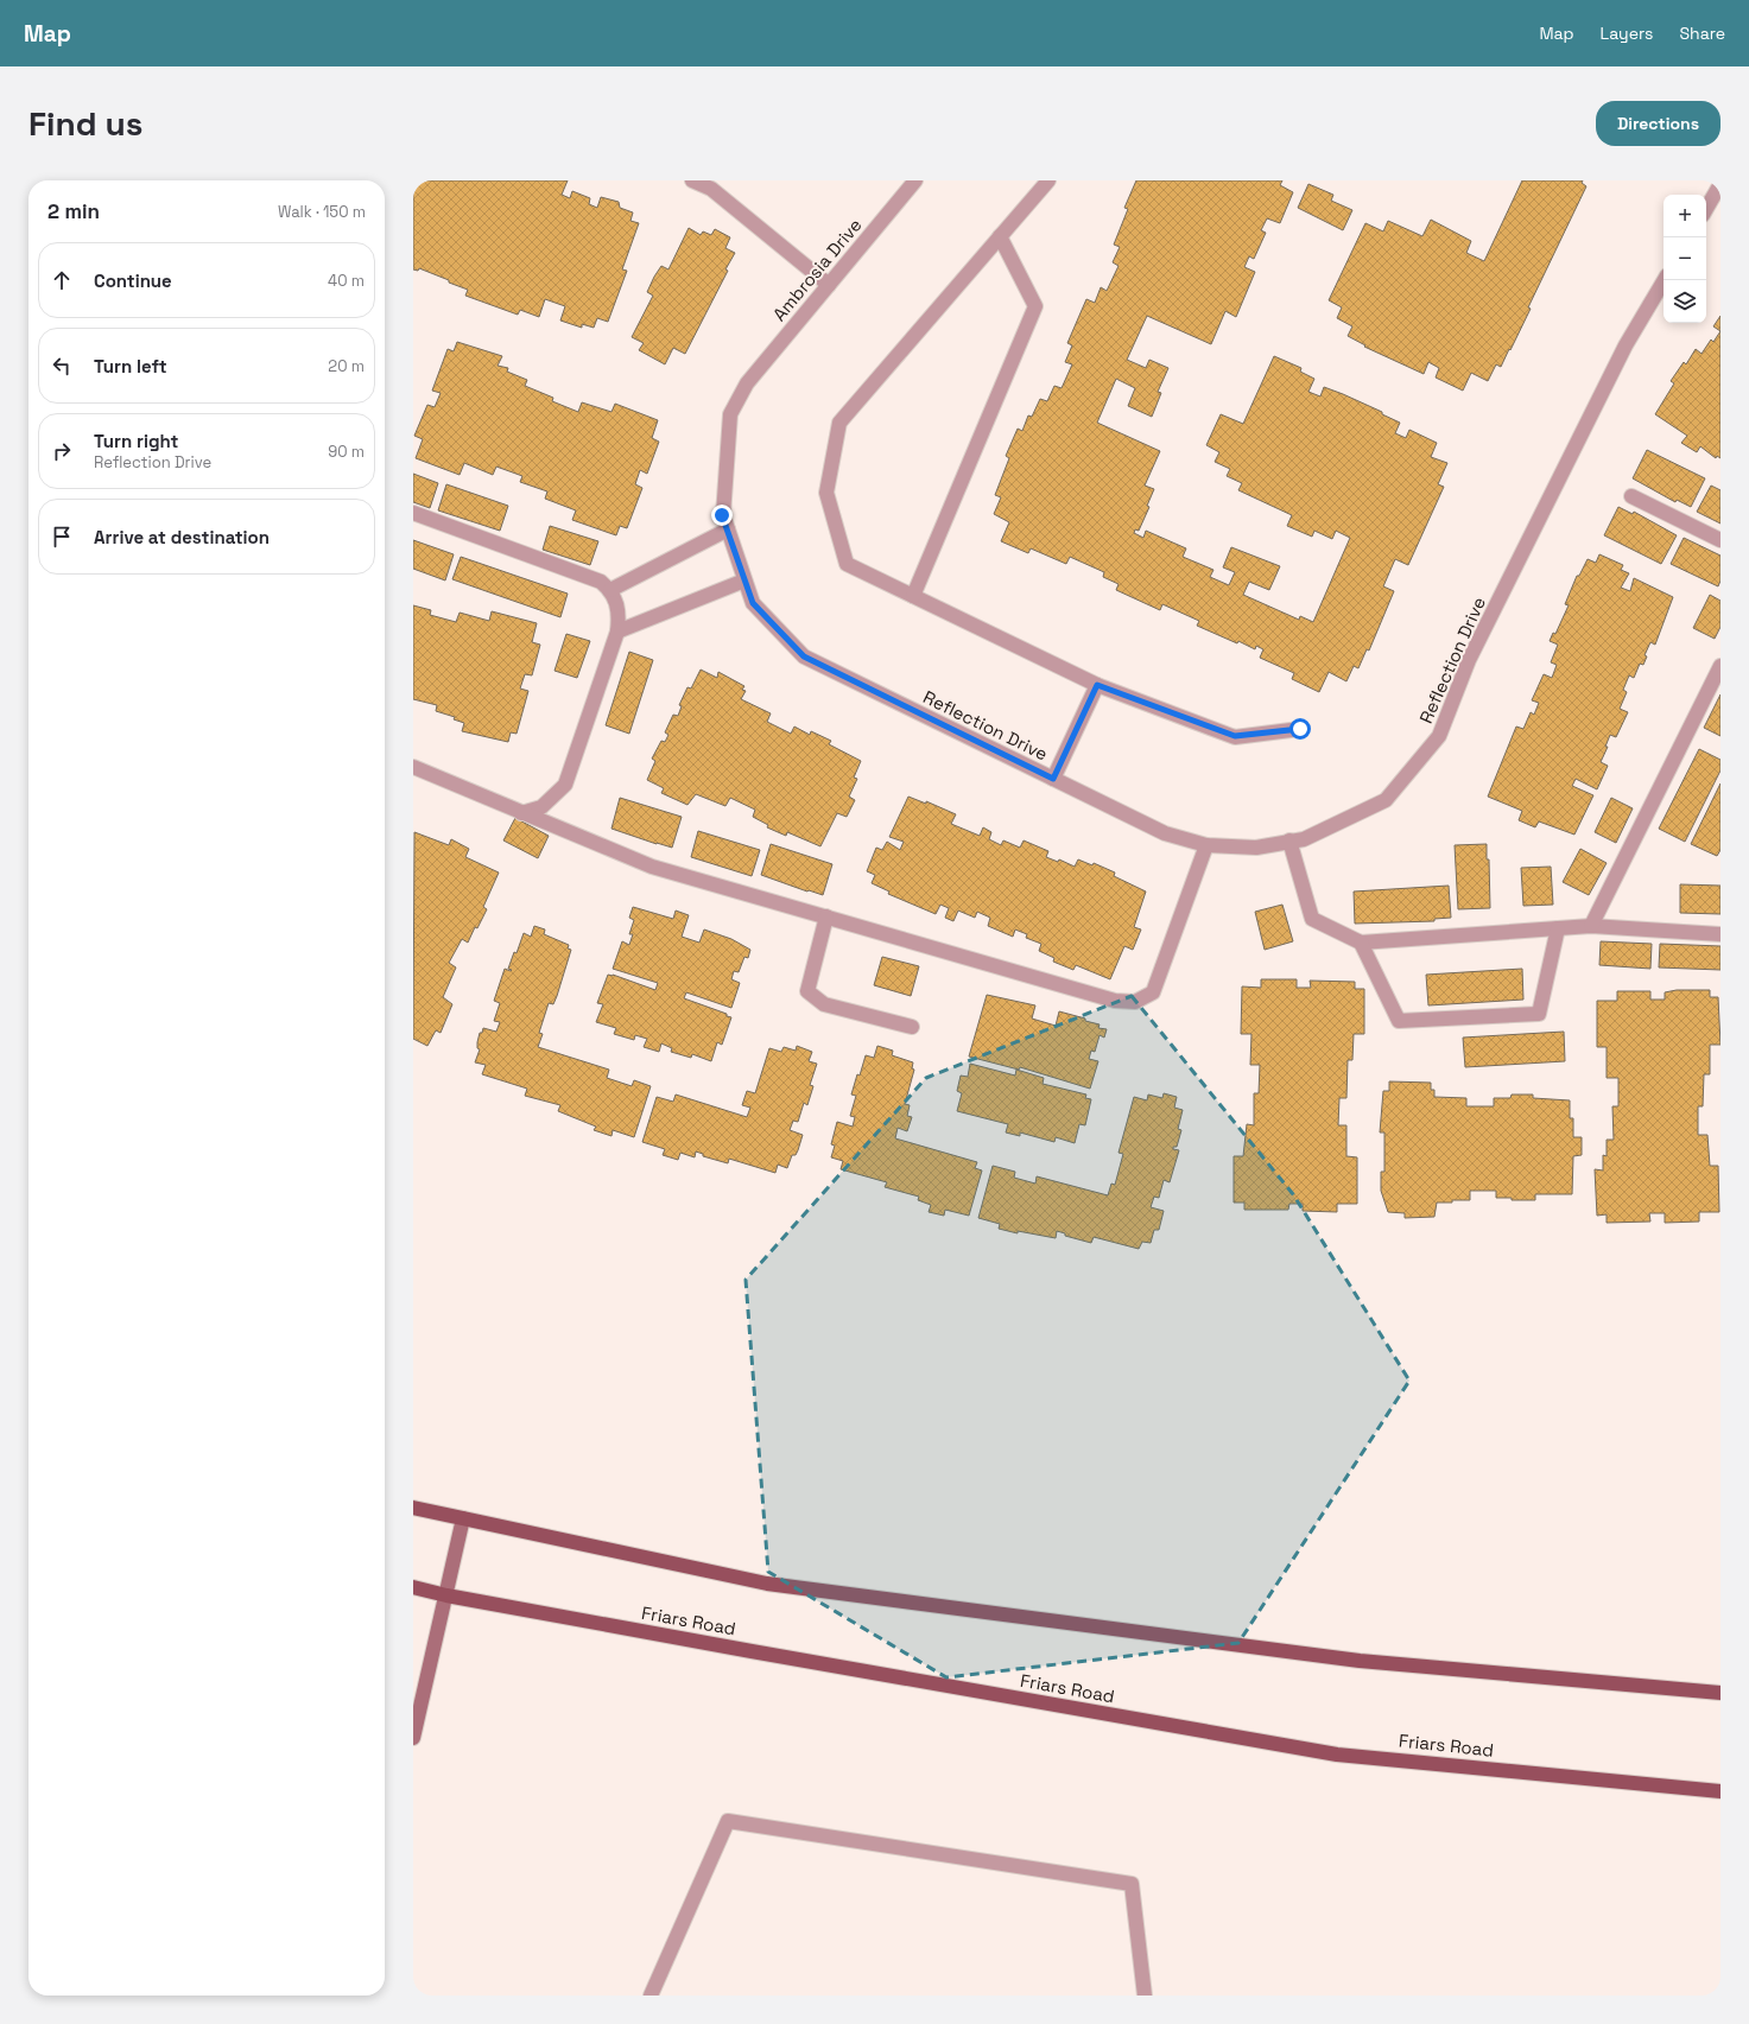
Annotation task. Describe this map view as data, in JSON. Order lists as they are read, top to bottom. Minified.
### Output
{"streets":{"main road":["Friars Road"],"street":["Ambrosia Drive","Reflection Drive"]},"crossings":[["Ambrosia Drive","Reflection Drive"]],"page":{"header":"Map","nav":["Map","Layers","Share"],"buttons":"Directions","title":"Find us","heading":["2 min","Walk · 150 m"],"map_buttons":["+","−"],"list":[["Continue","40 m"],["Turn left","20 m"],["Turn right","Reflection Drive","90 m"],"Arrive at destination"]}}
